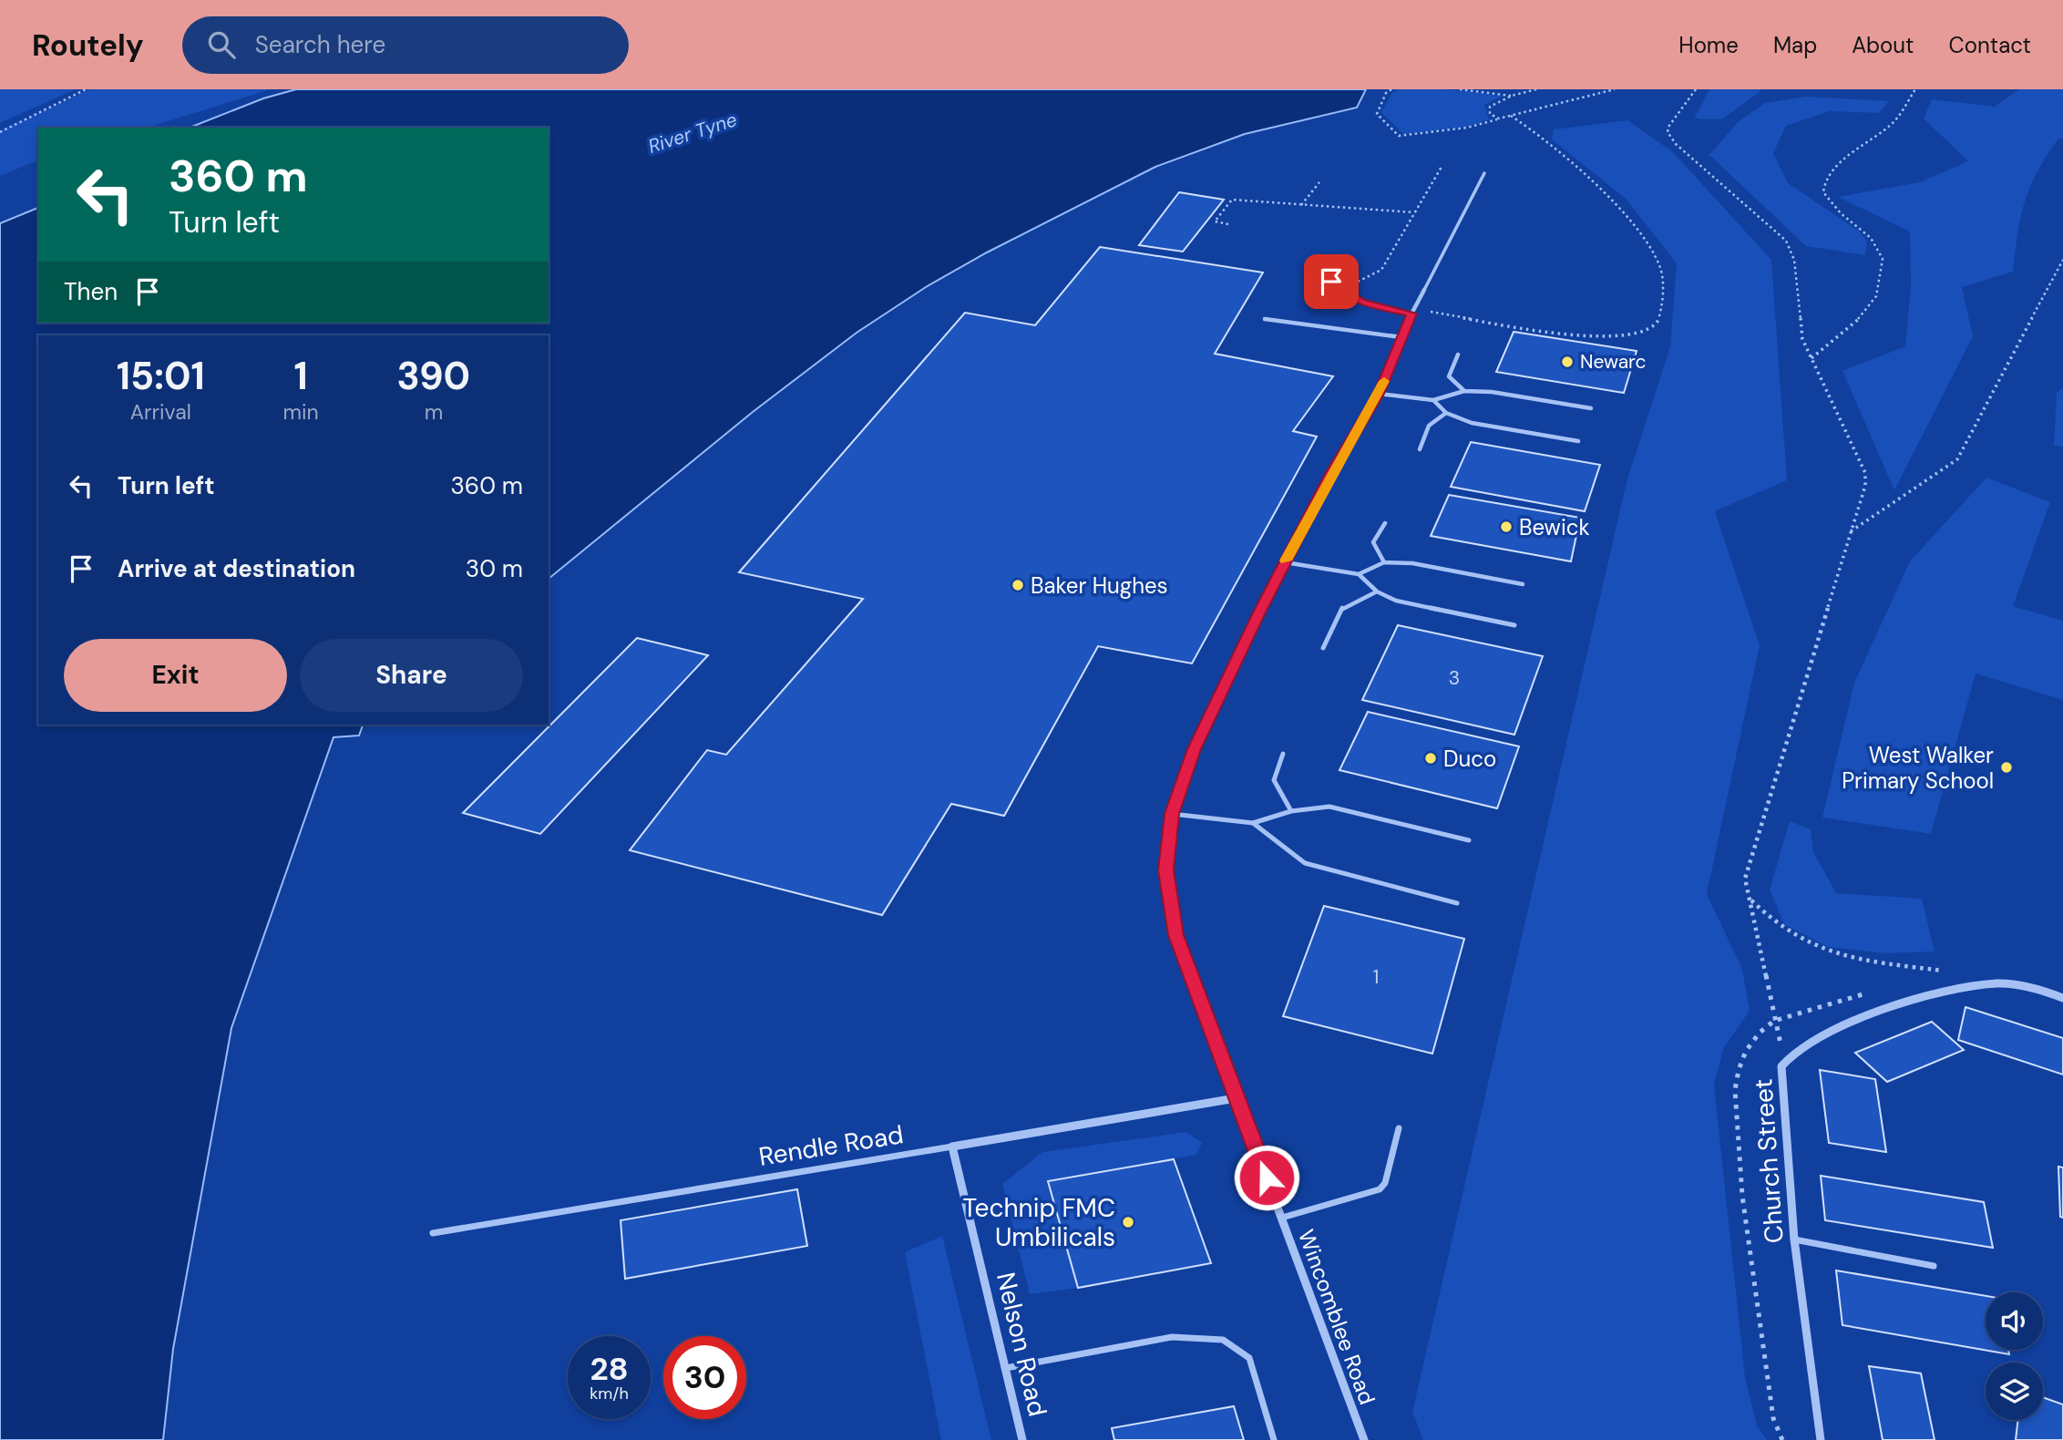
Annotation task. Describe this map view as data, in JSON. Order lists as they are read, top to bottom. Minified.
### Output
{"streets":{"street":["Rendle Road","Church Street","Wincomblee Road","Nelson Road"]},"crossings":[["Rendle Road","Wincomblee Road"],["Rendle Road","Nelson Road"]],"water":["River Tyne"],"places":["Newarc","Bewick","Baker Hughes","Duco","West Walker Primary School","Technip FMC Umbilicals"],"house_numbers":["3","1"],"page":{"header":"Routely","search":"Search here","nav":["Home","Map","About","Contact"],"turn":["360 m","Turn left"],"then":"Then","eta":["15:01","Arrival","1","min","390","m"],"list":[{"name":"Turn left","value":"360 m"},{"name":"Arrive at destination","value":"30 m"}],"buttons":["Exit","Share"],"speed":"28 km/h","limit":"30"}}
